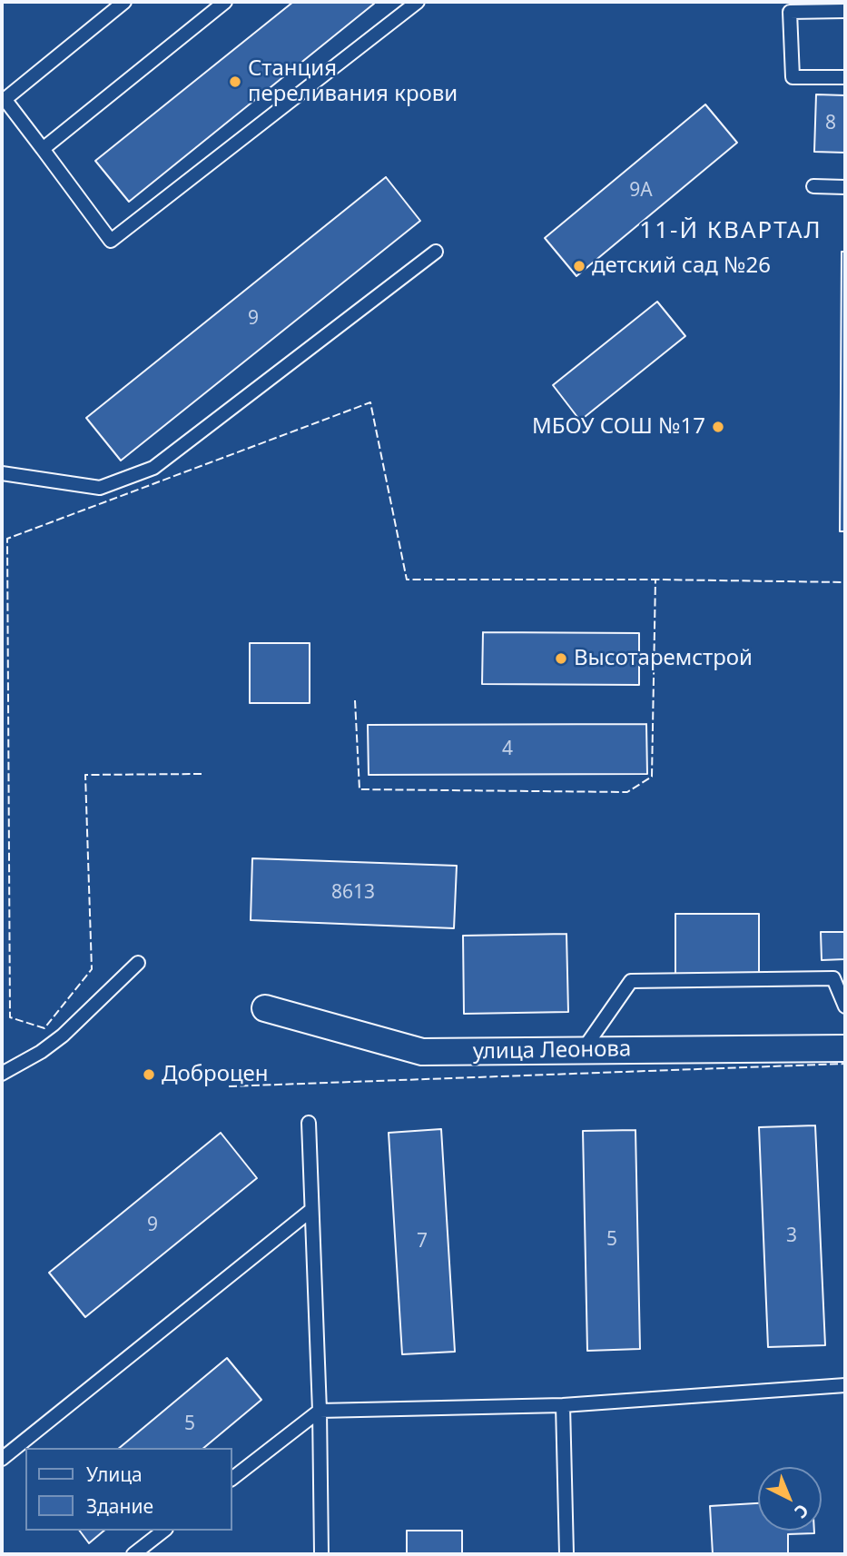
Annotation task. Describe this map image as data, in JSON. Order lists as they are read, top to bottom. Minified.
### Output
{"streets":{"street":["улица Леонова"]},"districts":["11-Й КВАРТАЛ"],"places":["Станция переливания крови","детский сад №26","МБОУ СОШ №17","Высотаремстрой","Доброцен"],"house_numbers":["8","9А","9","4","8613","9","3","5","7","5"],"legend":["Улица","Здание"],"north":"bottom right"}
